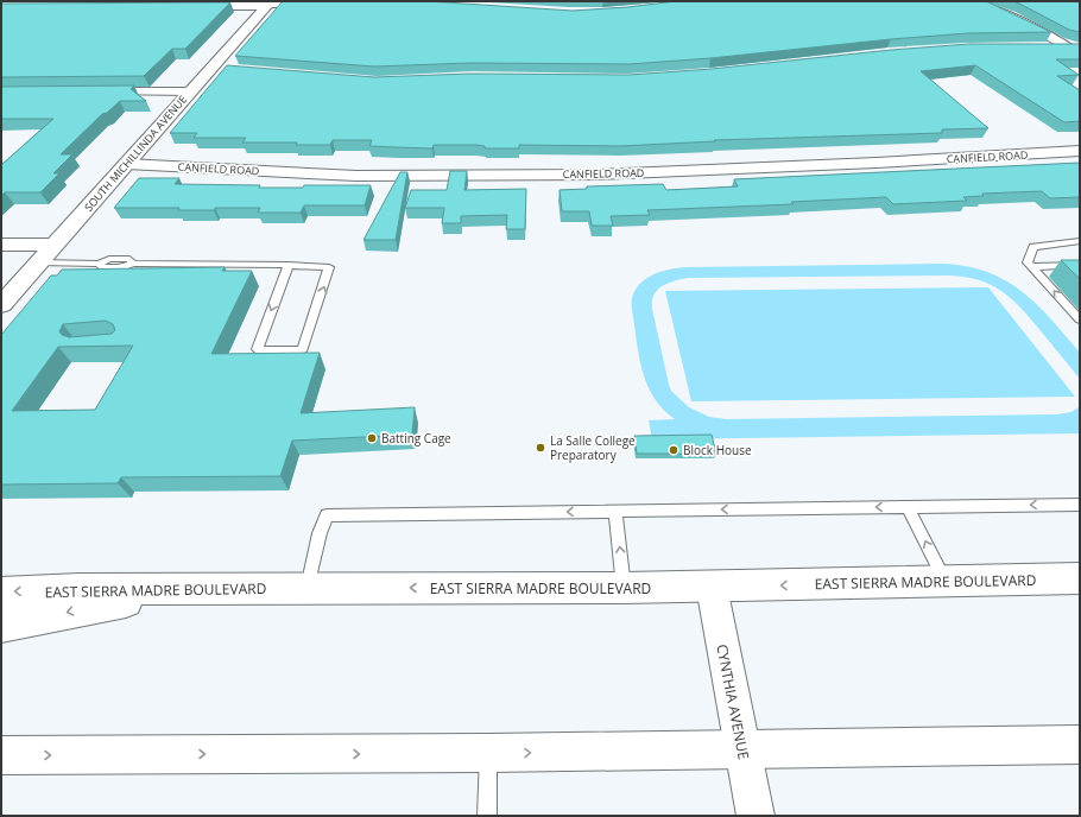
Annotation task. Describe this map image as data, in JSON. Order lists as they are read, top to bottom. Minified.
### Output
{"streets":{"main road":["SOUTH MICHILLINDA AVENUE","EAST SIERRA MADRE BOULEVARD"],"street":["CANFIELD ROAD","CYNTHIA AVENUE"]},"crossings":[["SOUTH MICHILLINDA AVENUE","CANFIELD ROAD"],["EAST SIERRA MADRE BOULEVARD","CYNTHIA AVENUE"]],"places":["Batting Cage","La Salle College Preparatory","Block House"]}
